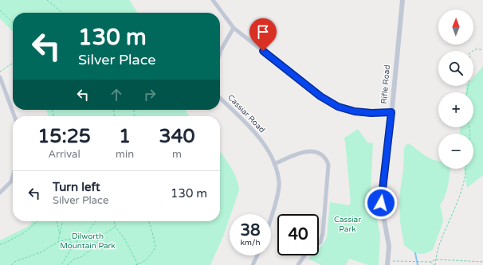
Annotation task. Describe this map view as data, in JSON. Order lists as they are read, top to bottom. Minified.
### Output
{"streets":{"street":["Rifle Road","Cassiar Road"]},"parks":["Cassiar Park","Dilworth Mountain Park"],"north":"top","page":{"map_buttons":["+","−"],"turn":["130 m","Silver Place"],"eta":["15:25","Arrival","1","min","340","m"],"list":[{"name":"Turn left","note":"Silver Place","value":"130 m"}],"speed":"38 km/h","limit":"40"}}
